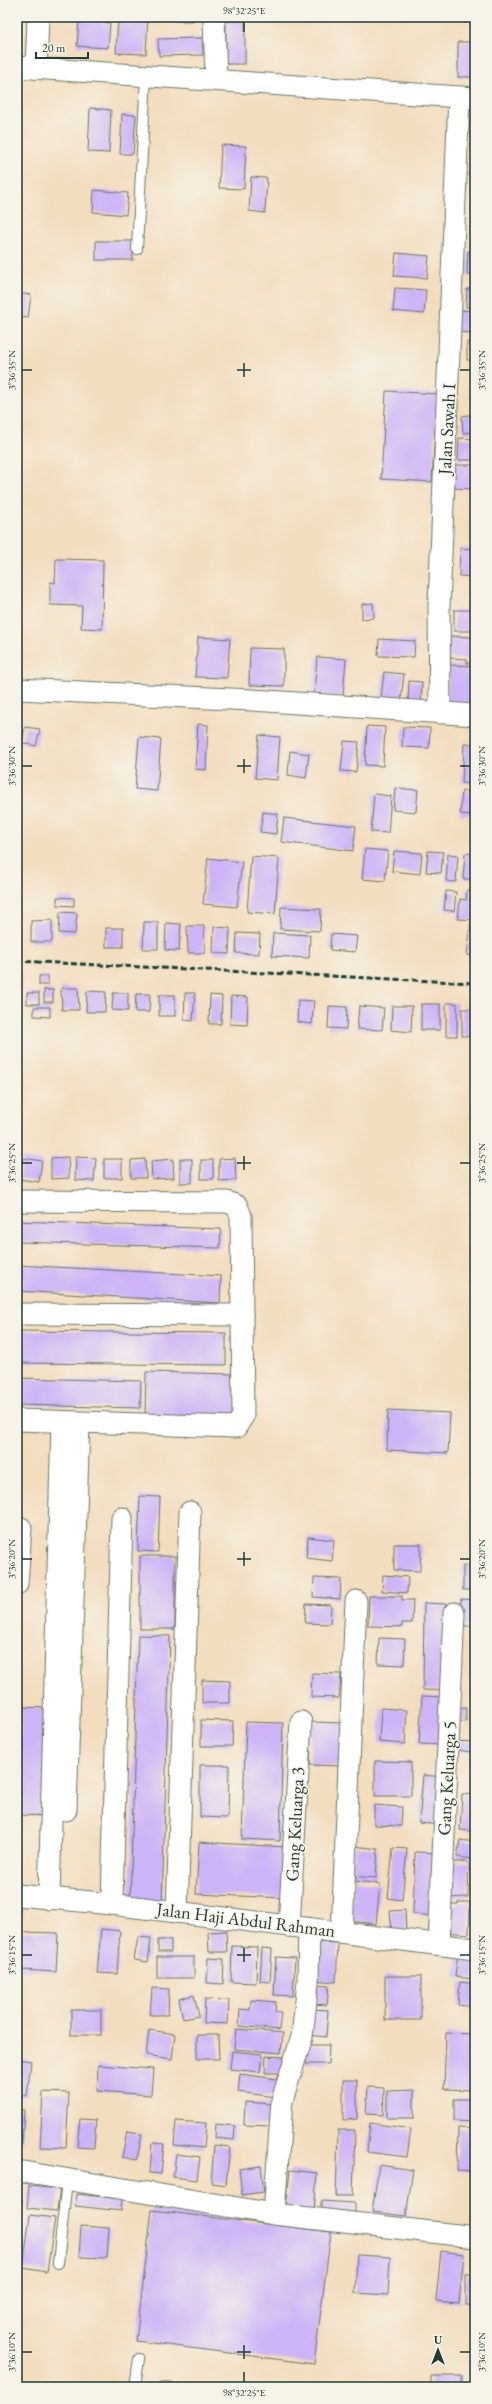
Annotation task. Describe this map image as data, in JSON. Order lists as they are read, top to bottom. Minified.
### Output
{"streets":{"street":["Jalan Sawah I","Gang Keluarga 5","Gang Keluarga 3","Jalan Haji Abdul Rahman"]},"crossings":[["Gang Keluarga 5","Jalan Haji Abdul Rahman"],["Gang Keluarga 3","Jalan Haji Abdul Rahman"]],"scale_bar":"20 m","north":"top","coordinates":["98°32'25\"E","3°36'35\"N","3°36'30\"N","3°36'25\"N","3°36'20\"N","3°36'15\"N","3°36'10\"N"]}
